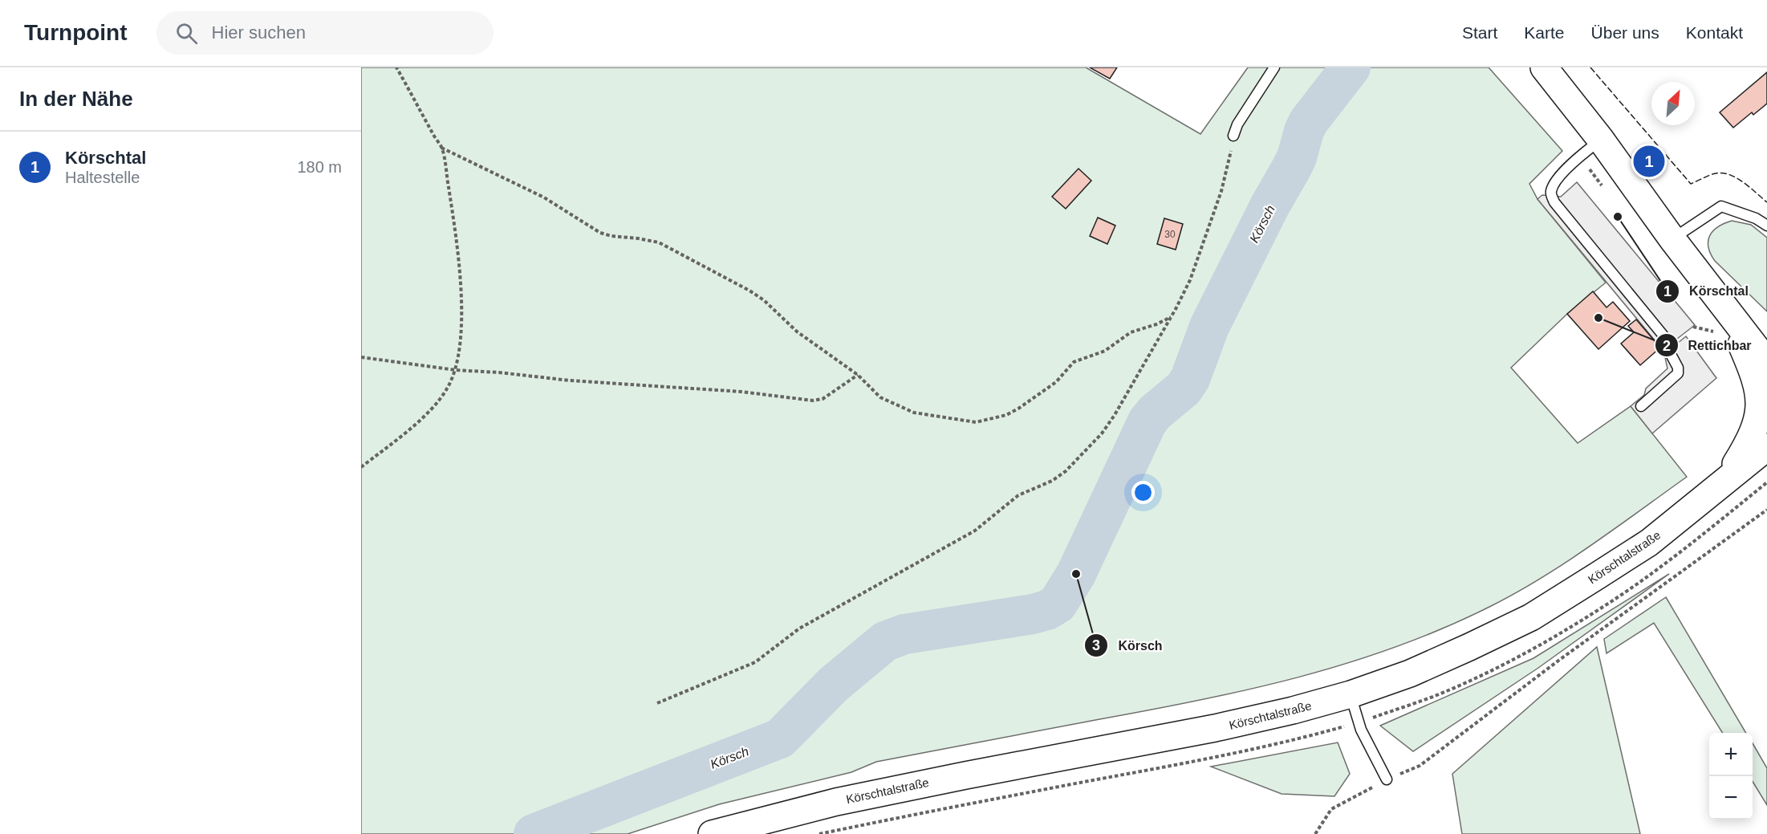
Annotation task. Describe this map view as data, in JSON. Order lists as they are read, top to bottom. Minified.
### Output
{"streets":{"main road":["Körschtalstraße"]},"water":["Körsch"],"places":["Körschtal","Rettichbar","Körsch"],"house_numbers":["30"],"north":"top right","page":{"header":"Turnpoint","search":"Hier suchen","nav":["Start","Karte","Über uns","Kontakt"],"heading":"In der Nähe","list":[{"mark":"1","name":"Körschtal","note":"Haltestelle","value":"180 m"}],"pins":"1","map_buttons":["+","−"]}}
